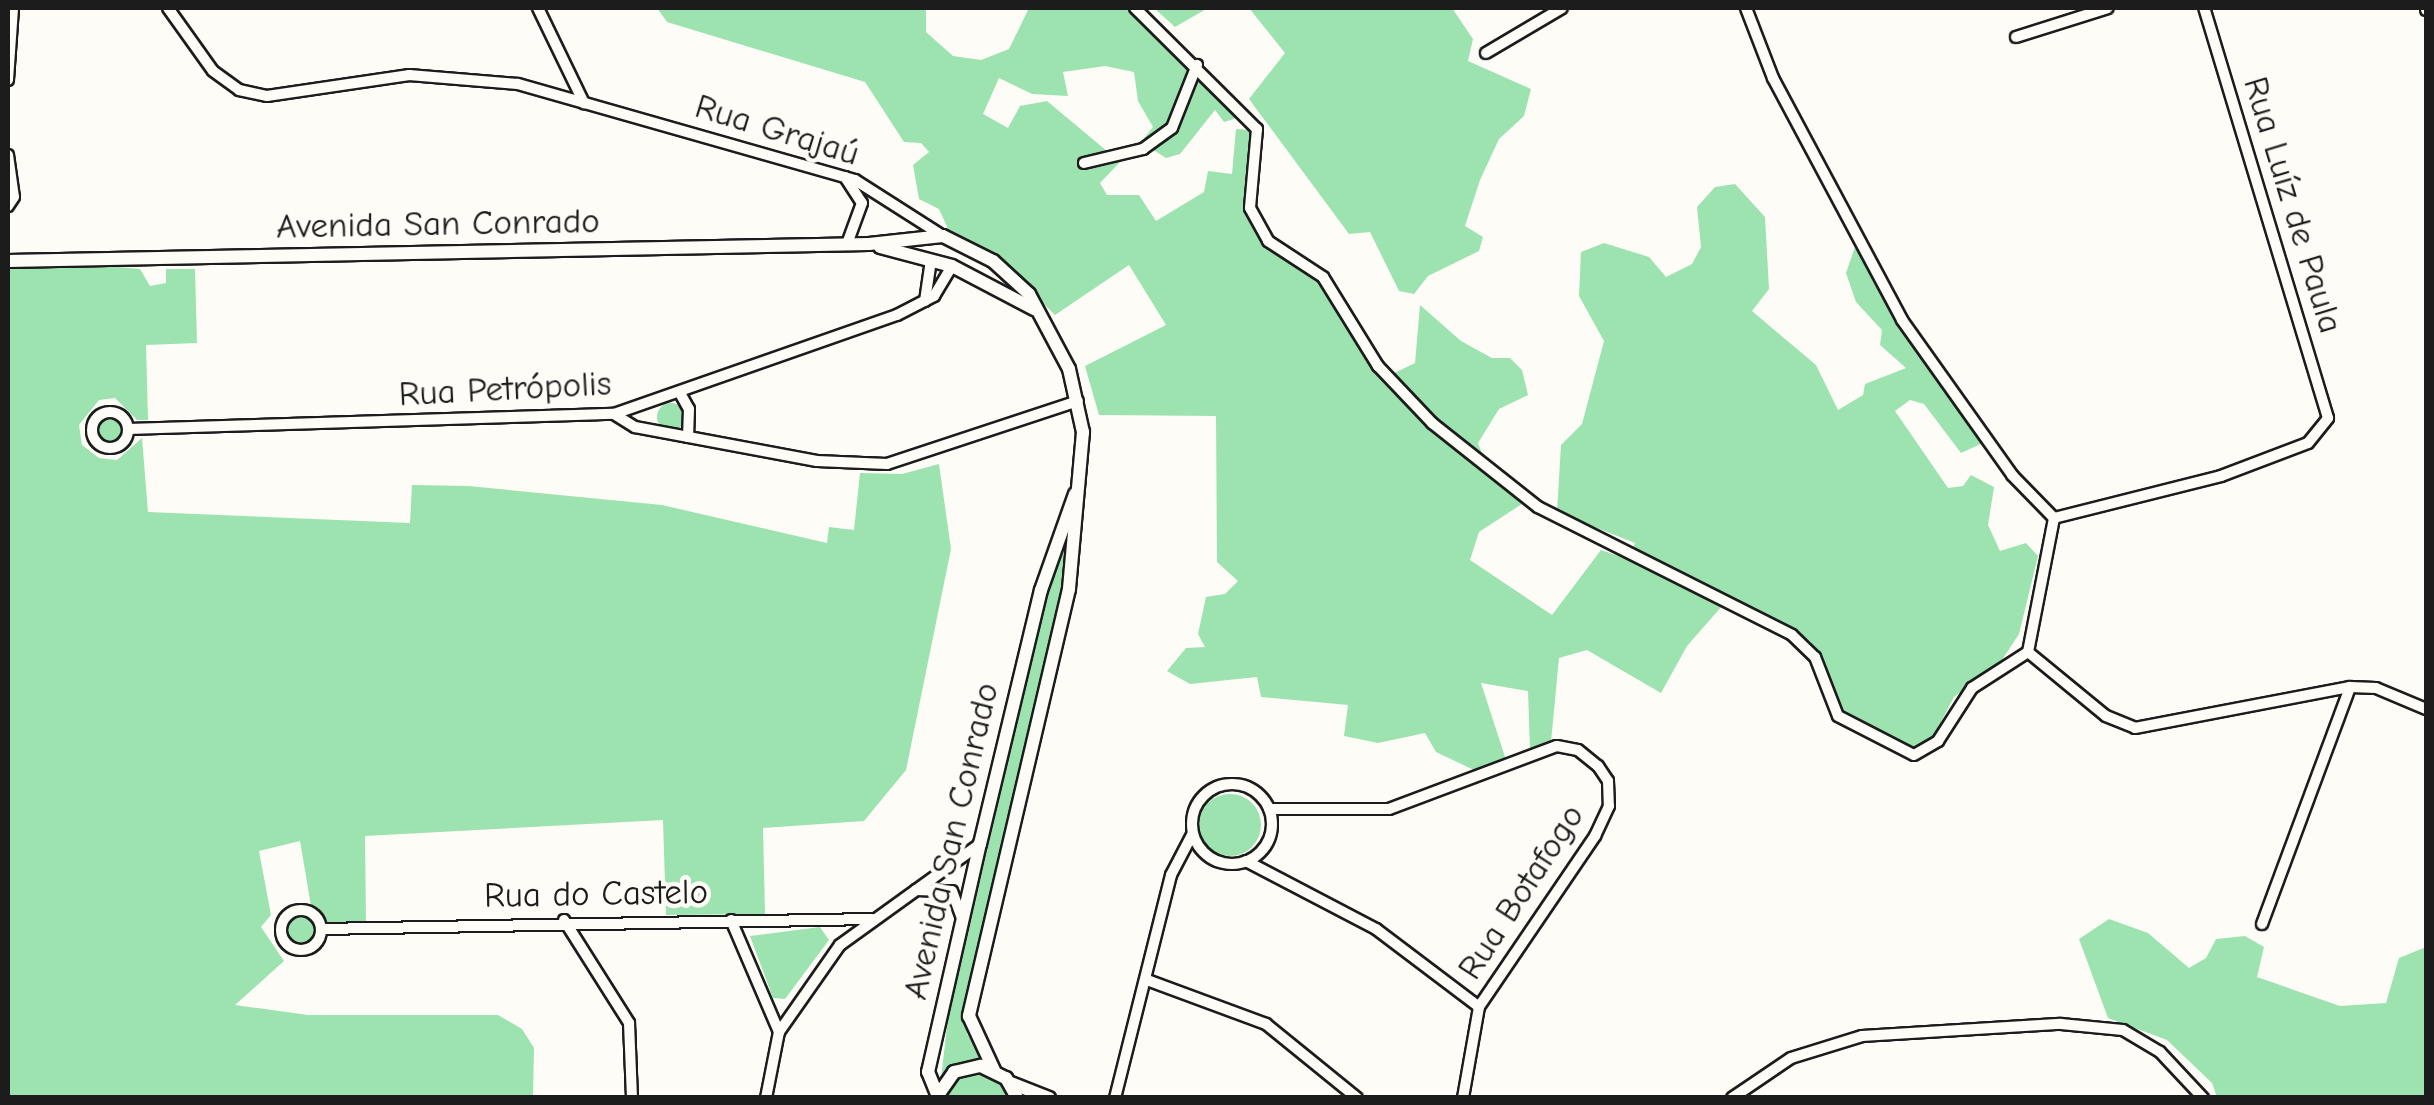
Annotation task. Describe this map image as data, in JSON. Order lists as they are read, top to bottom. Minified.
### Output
{"streets":{"street":["Rua Grajaú","Rua Luíz de Paula","Avenida San Conrado","Rua Petrópolis","Rua Botafogo","Rua do Castelo"]},"crossings":[["Rua Grajaú","Avenida San Conrado"]]}
